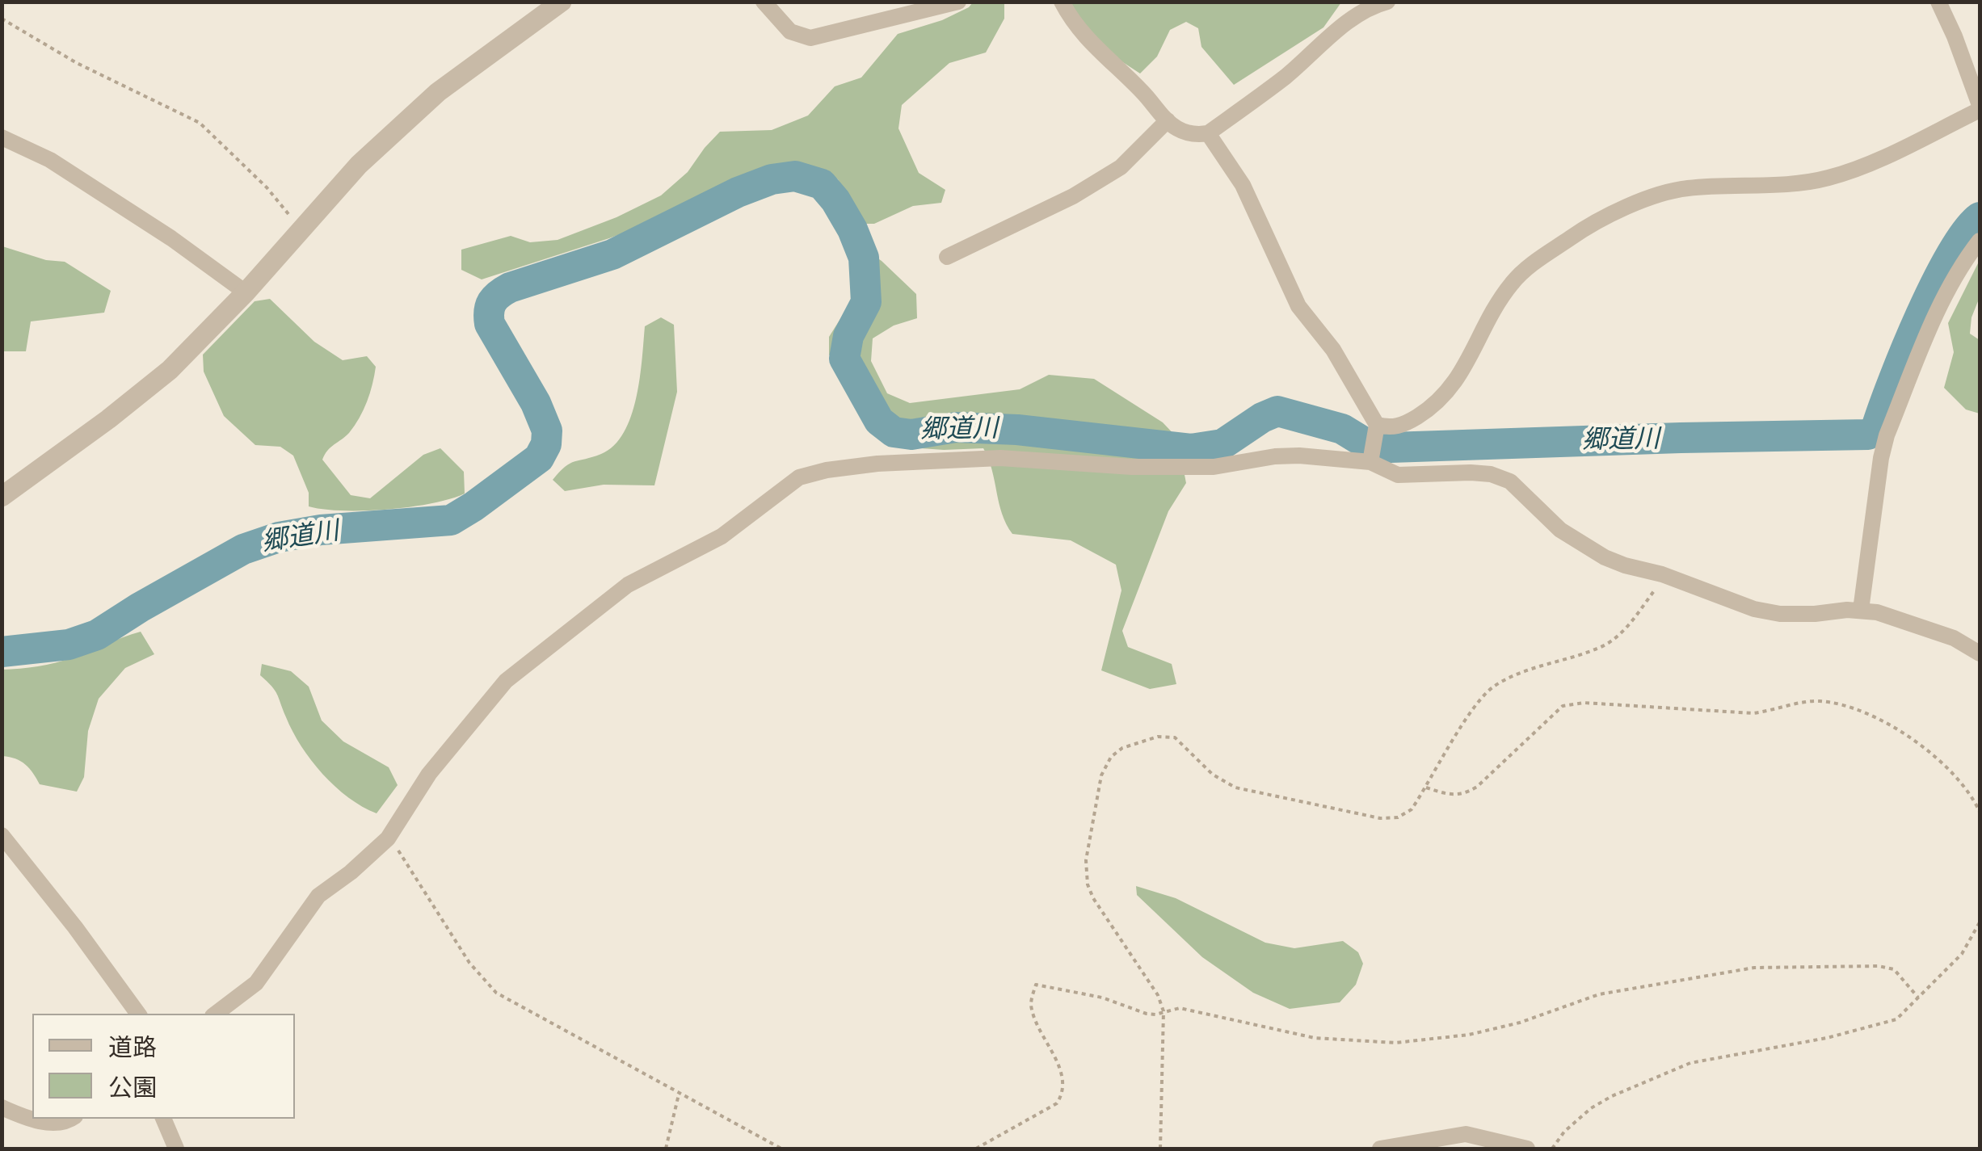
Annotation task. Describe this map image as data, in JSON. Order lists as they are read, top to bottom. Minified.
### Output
{"water":["郷道川"],"legend":["道路","公園"]}
